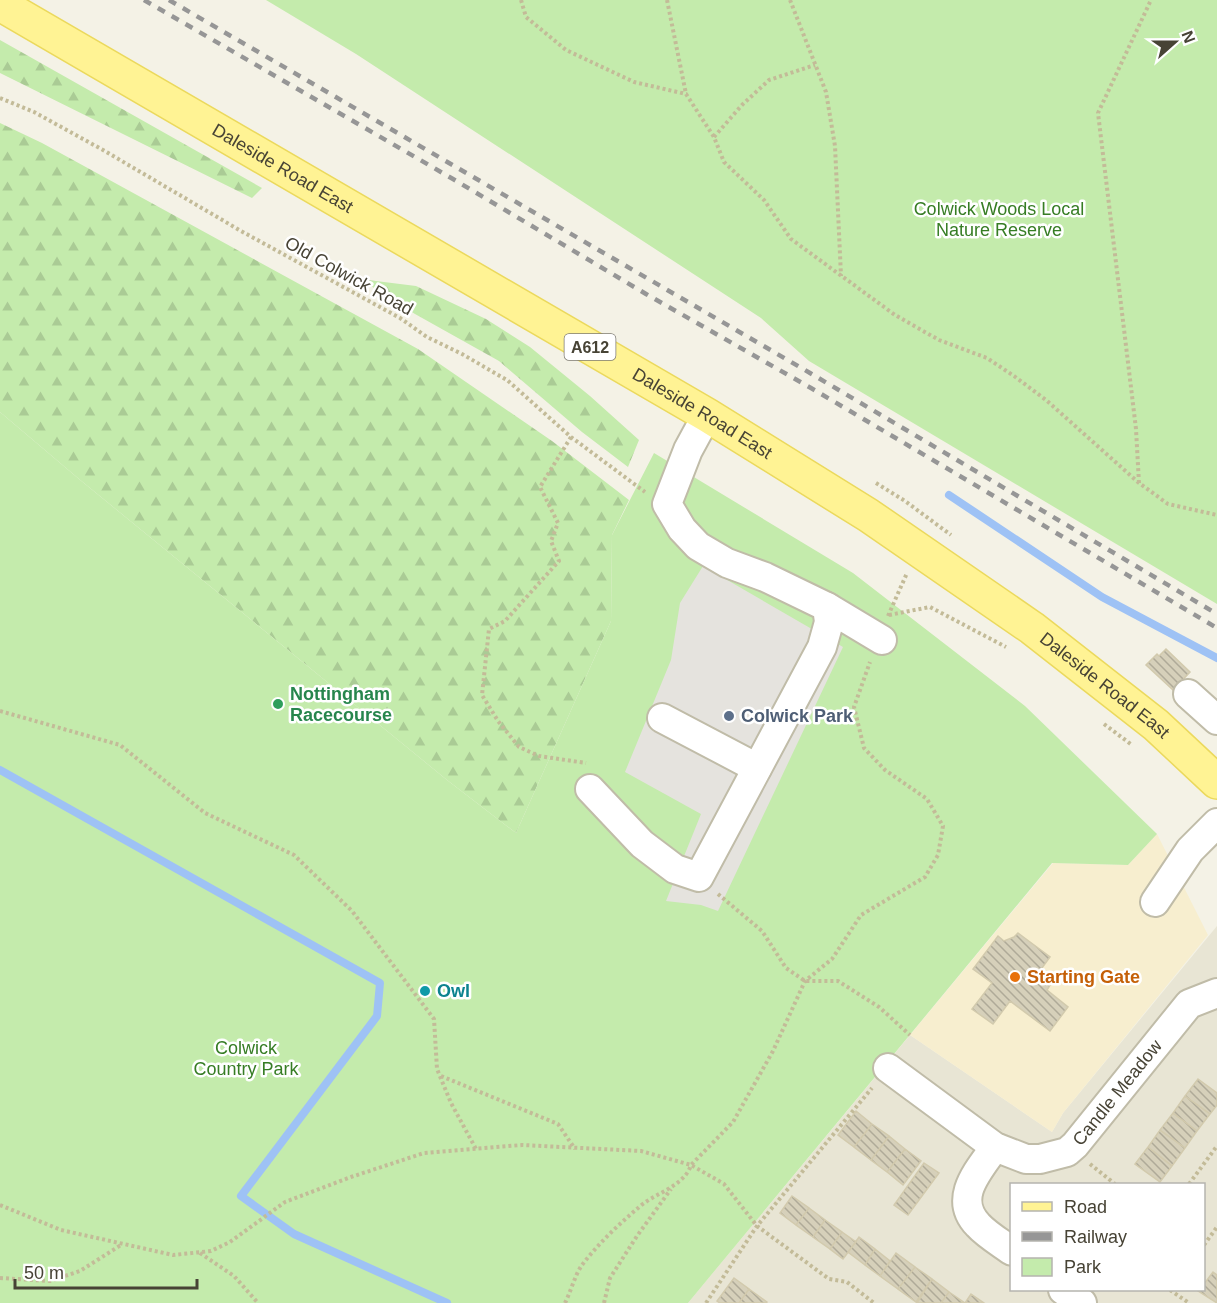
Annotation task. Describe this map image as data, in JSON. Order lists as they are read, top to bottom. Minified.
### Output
{"streets":{"main road":["Daleside Road East","A612"],"street":["Candle Meadow"],"path":["Old Colwick Road"]},"parks":["Colwick Woods Local Nature Reserve","Colwick Country Park"],"places":["Nottingham Racecourse","Colwick Park","Starting Gate","Owl"],"legend":["Road","Railway","Park"],"scale_bar":"50 m","north":"right"}
